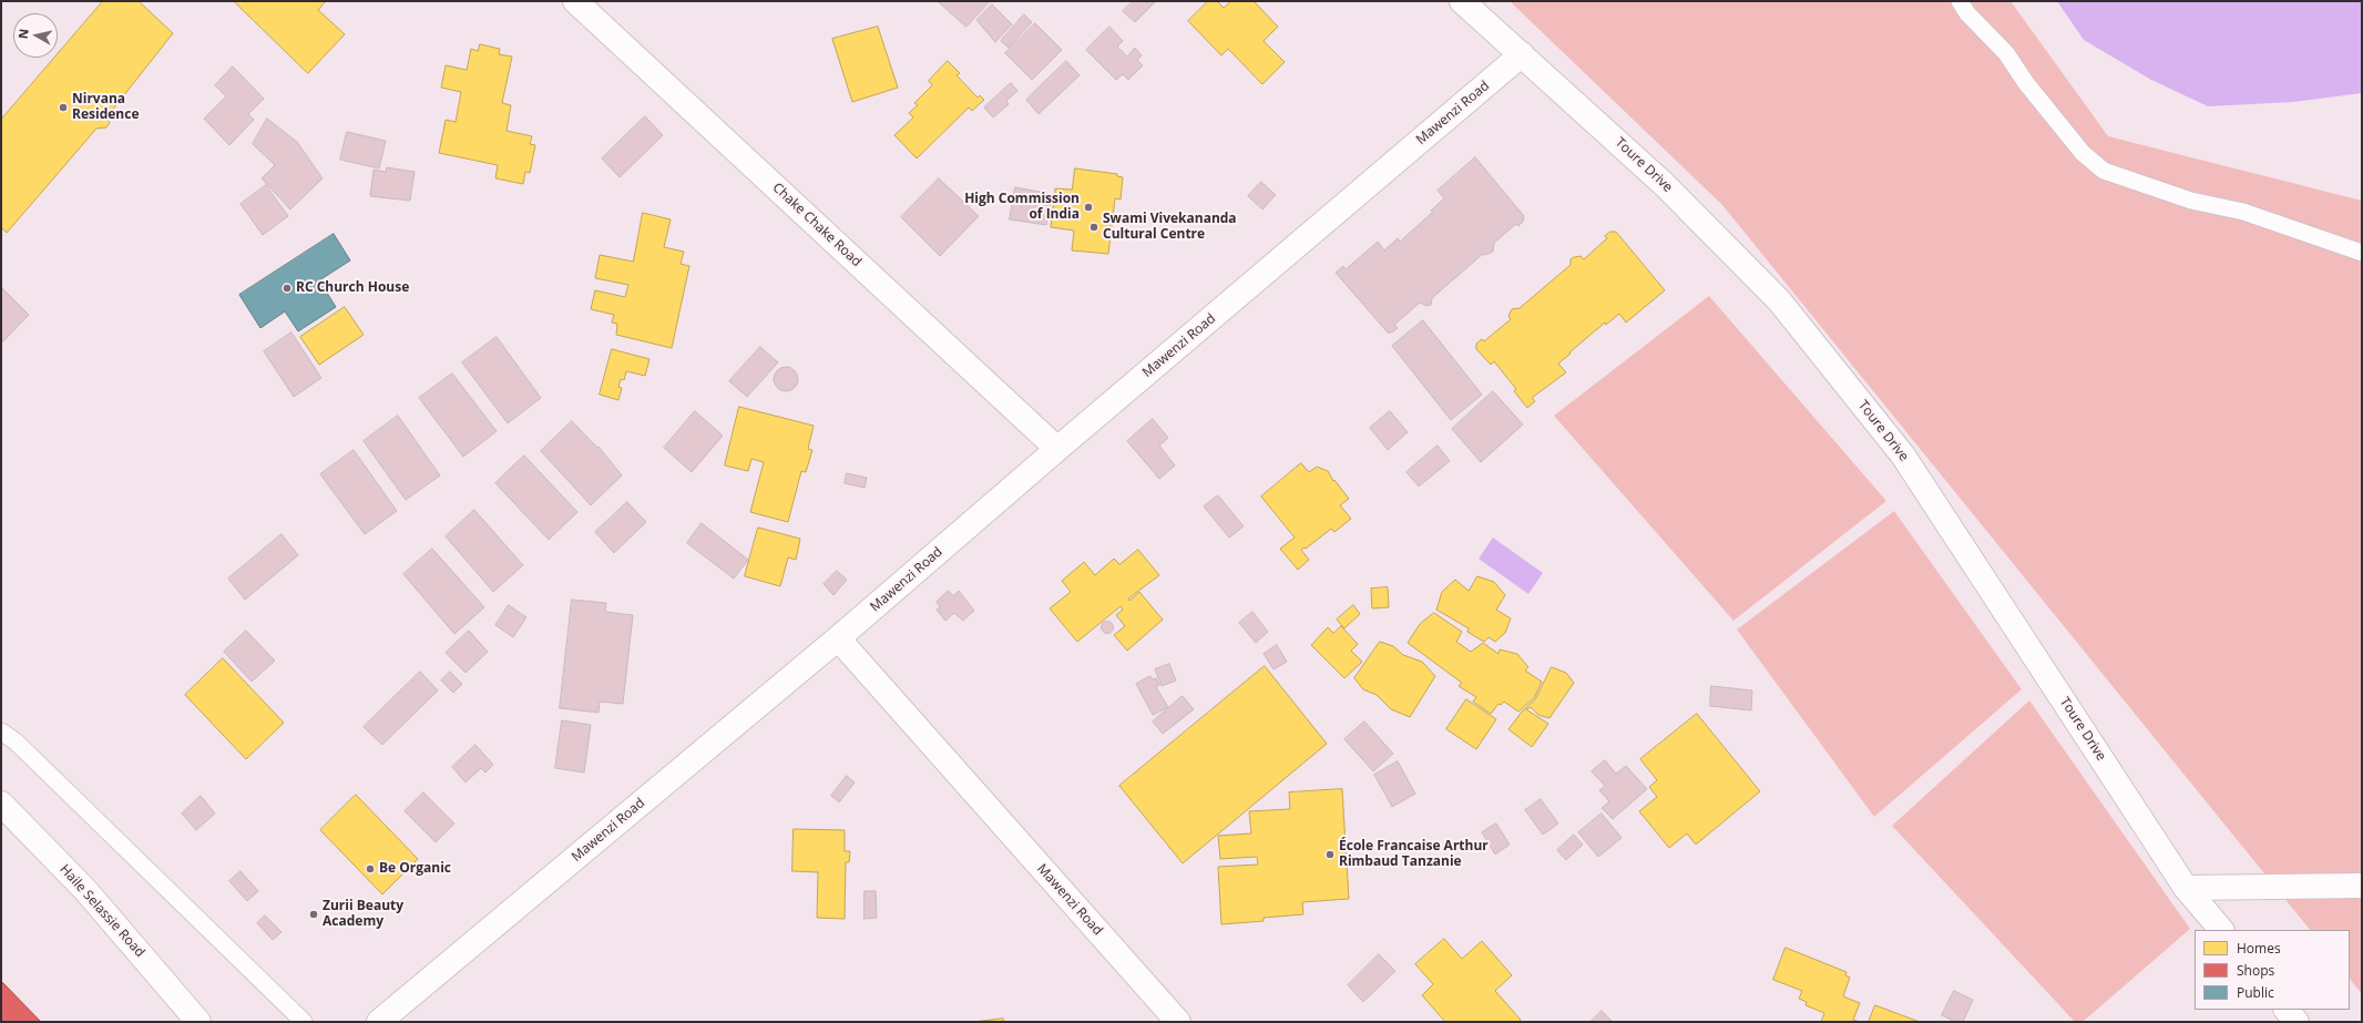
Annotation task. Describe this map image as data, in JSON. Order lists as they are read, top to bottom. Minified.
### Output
{"streets":{"street":["Mawenzi Road","Toure Drive","Chake Chake Road","Haile Selassie Road"]},"crossings":[["Mawenzi Road","Toure Drive"],["Mawenzi Road","Chake Chake Road"]],"places":["Nirvana Residence","High Commission of India","Swami Vivekananda Cultural Centre","RC Church House","École Francaise Arthur Rimbaud Tanzanie","Be Organic","Zurii Beauty Academy"],"legend":["Homes","Shops","Public"],"north":"left"}
